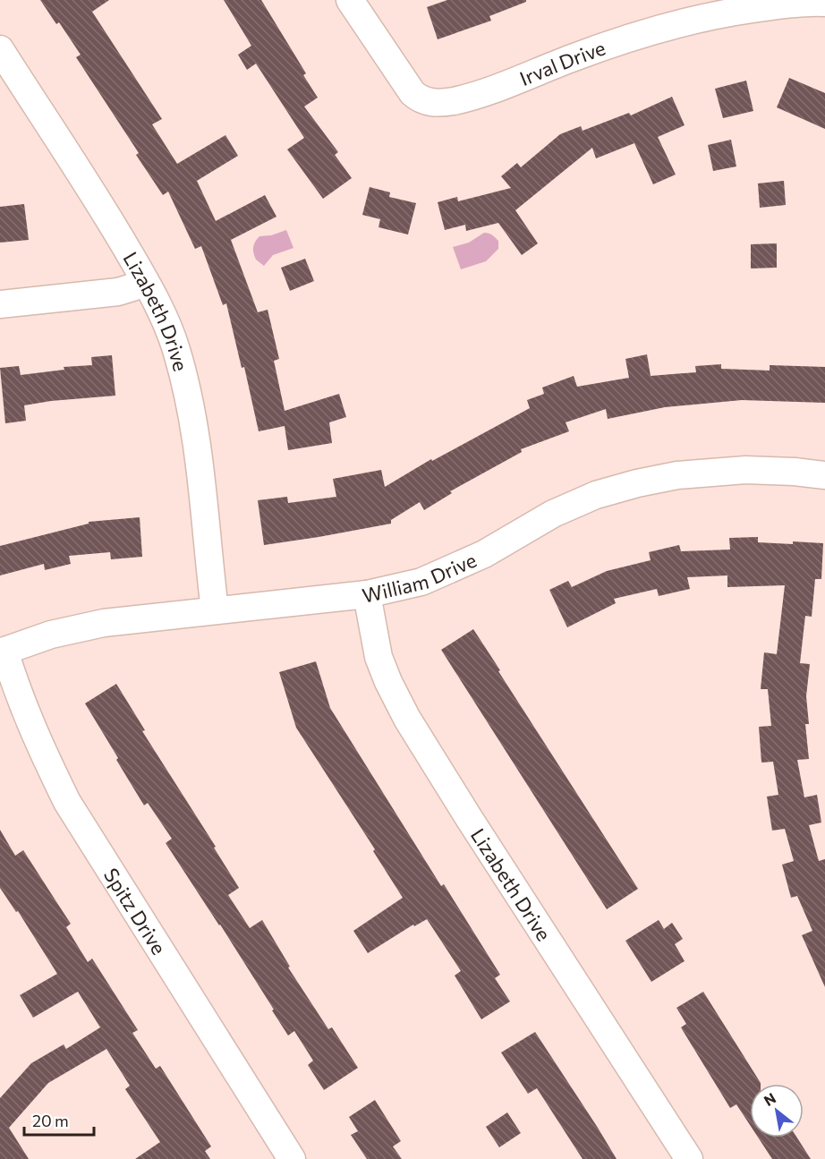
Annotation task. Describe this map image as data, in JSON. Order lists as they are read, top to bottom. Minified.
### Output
{"streets":{"street":["Irval Drive","Lizabeth Drive","William Drive","Spitz Drive"]},"crossings":[["Lizabeth Drive","William Drive"],["William Drive","Spitz Drive"]],"scale_bar":"20 m","north":"top left"}
